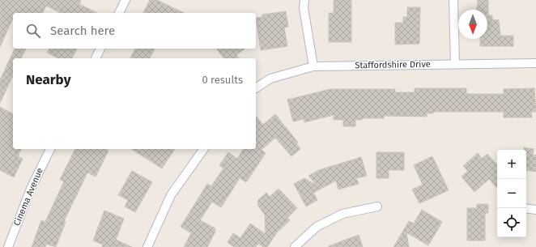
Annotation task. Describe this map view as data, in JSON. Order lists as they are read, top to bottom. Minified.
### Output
{"streets":{"street":["Staffordshire Drive","Cinema Avenue"]},"north":"bottom","page":{"search":"Search here","heading":["Nearby","0 results"],"map_buttons":["+","−"]}}
